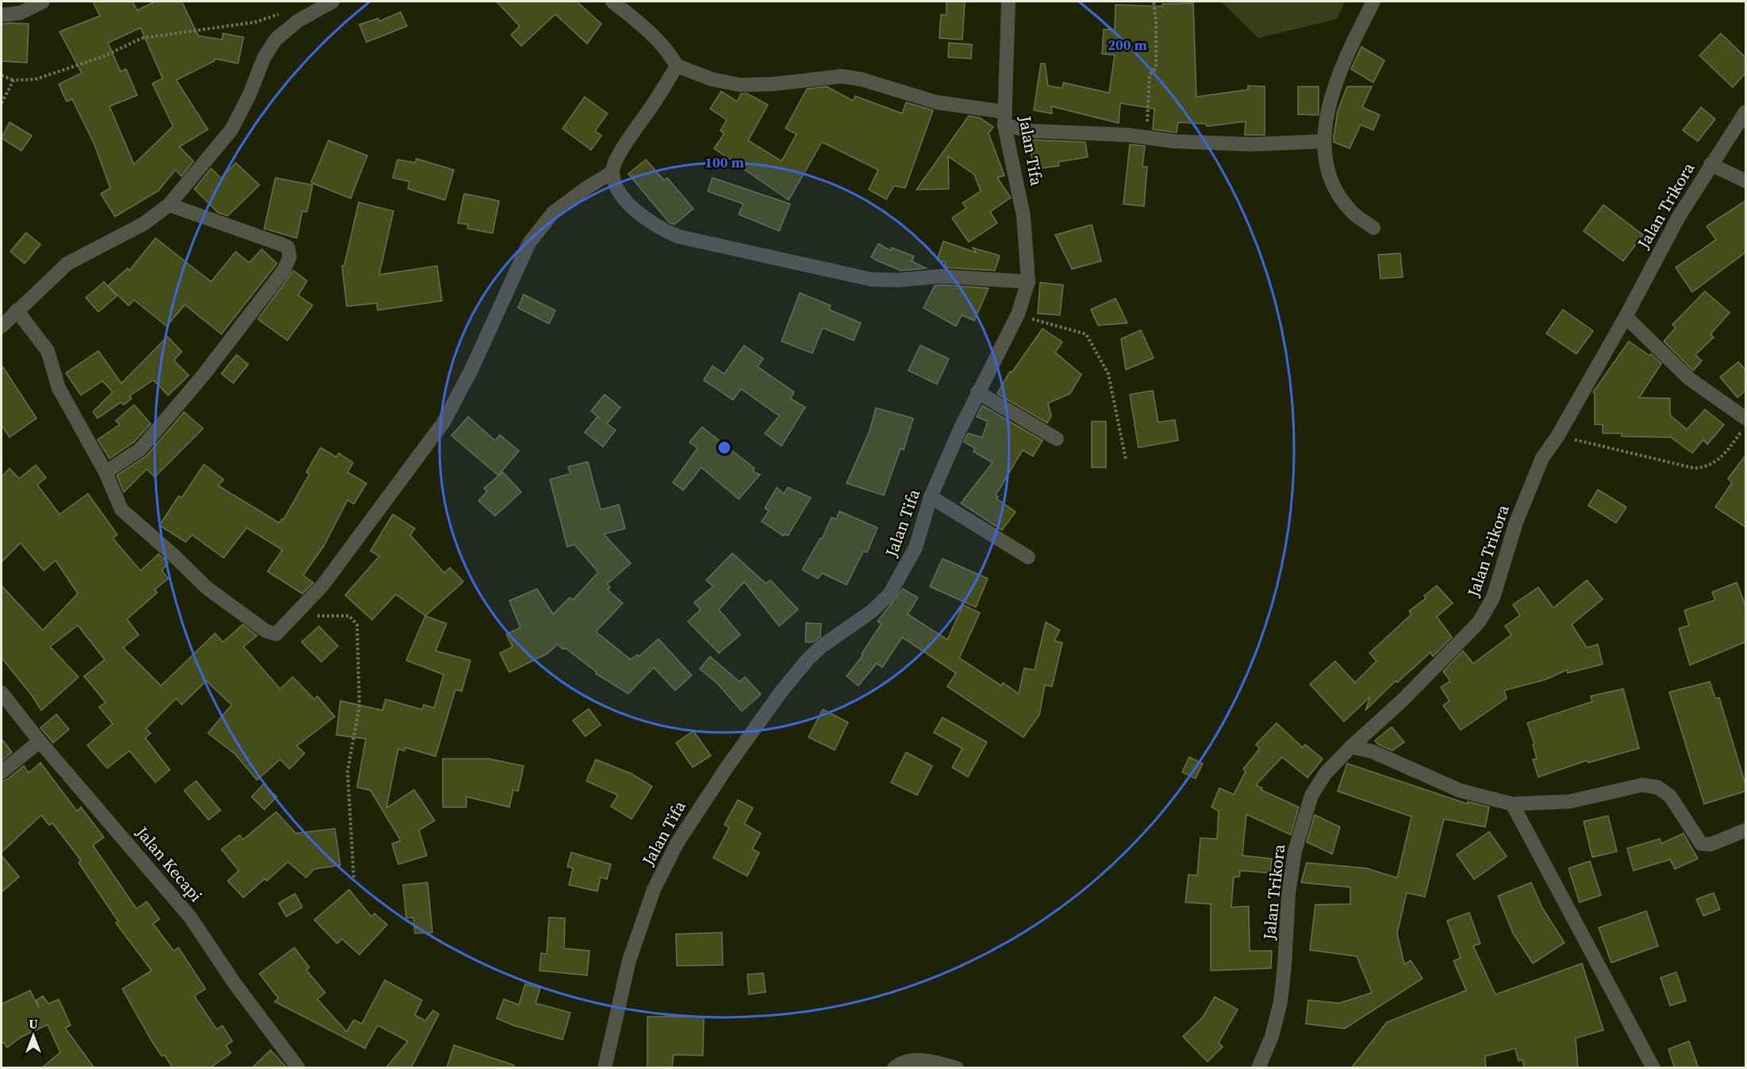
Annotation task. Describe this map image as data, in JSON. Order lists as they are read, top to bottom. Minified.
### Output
{"streets":{"street":["Jalan Tifa","Jalan Trikora","Jalan Kecapi"]},"north":"top","rings":["200 m","100 m"]}
